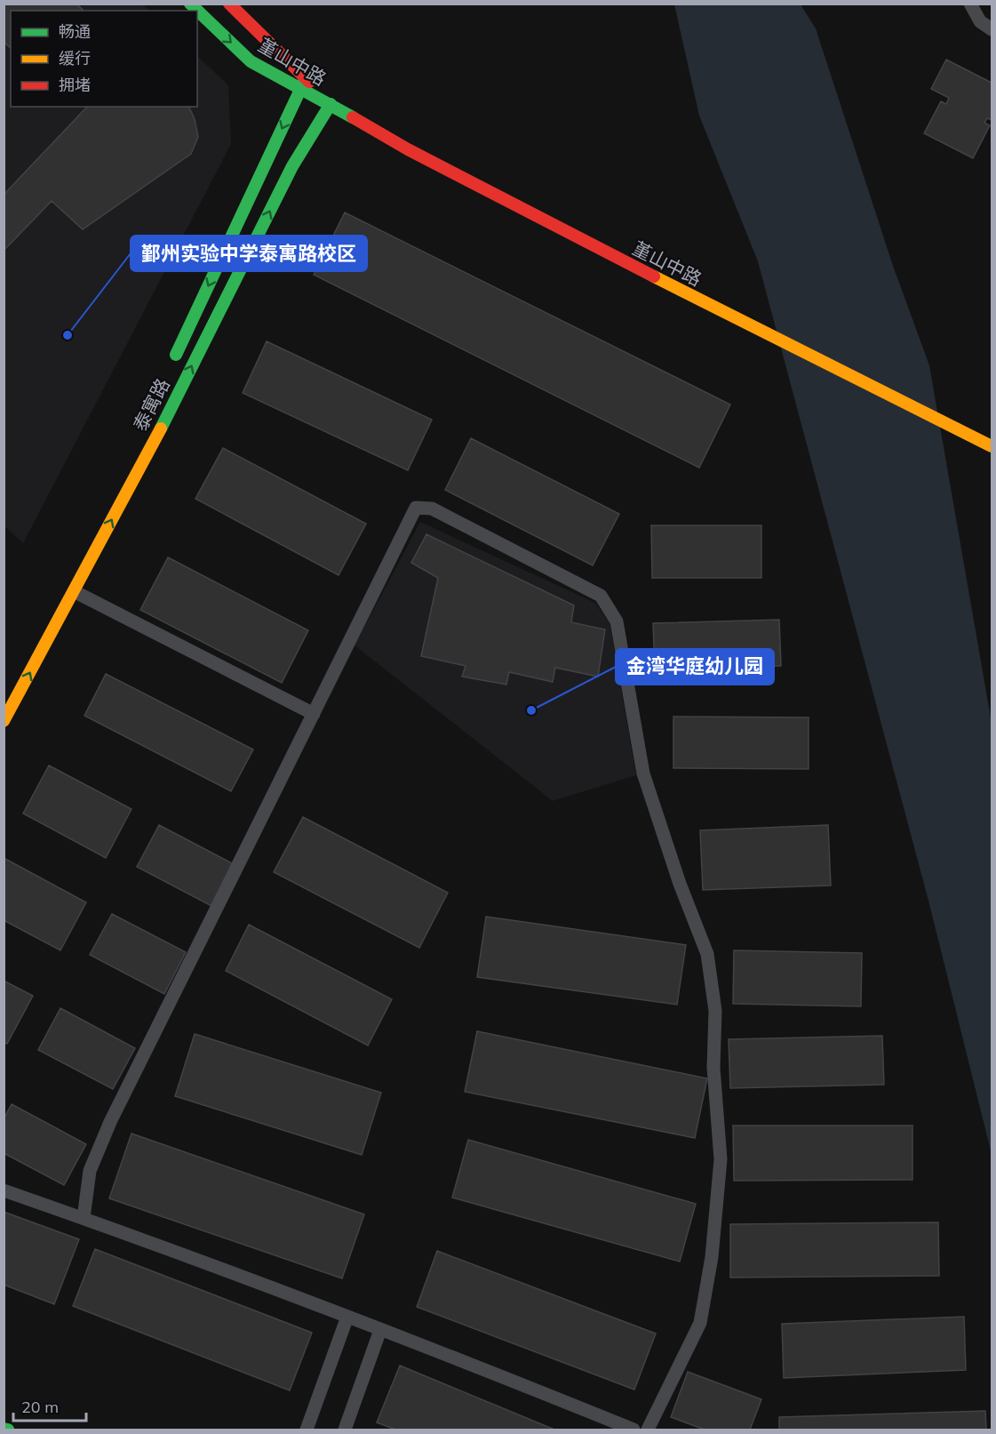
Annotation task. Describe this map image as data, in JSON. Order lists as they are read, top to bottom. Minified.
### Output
{"streets":{"street":["堇山中路","泰寓路"]},"crossings":[["堇山中路","泰寓路"]],"places":["鄞州实验中学泰寓路校区","金湾华庭幼儿园"],"legend":["畅通","缓行","拥堵"],"scale_bar":"20 m"}
